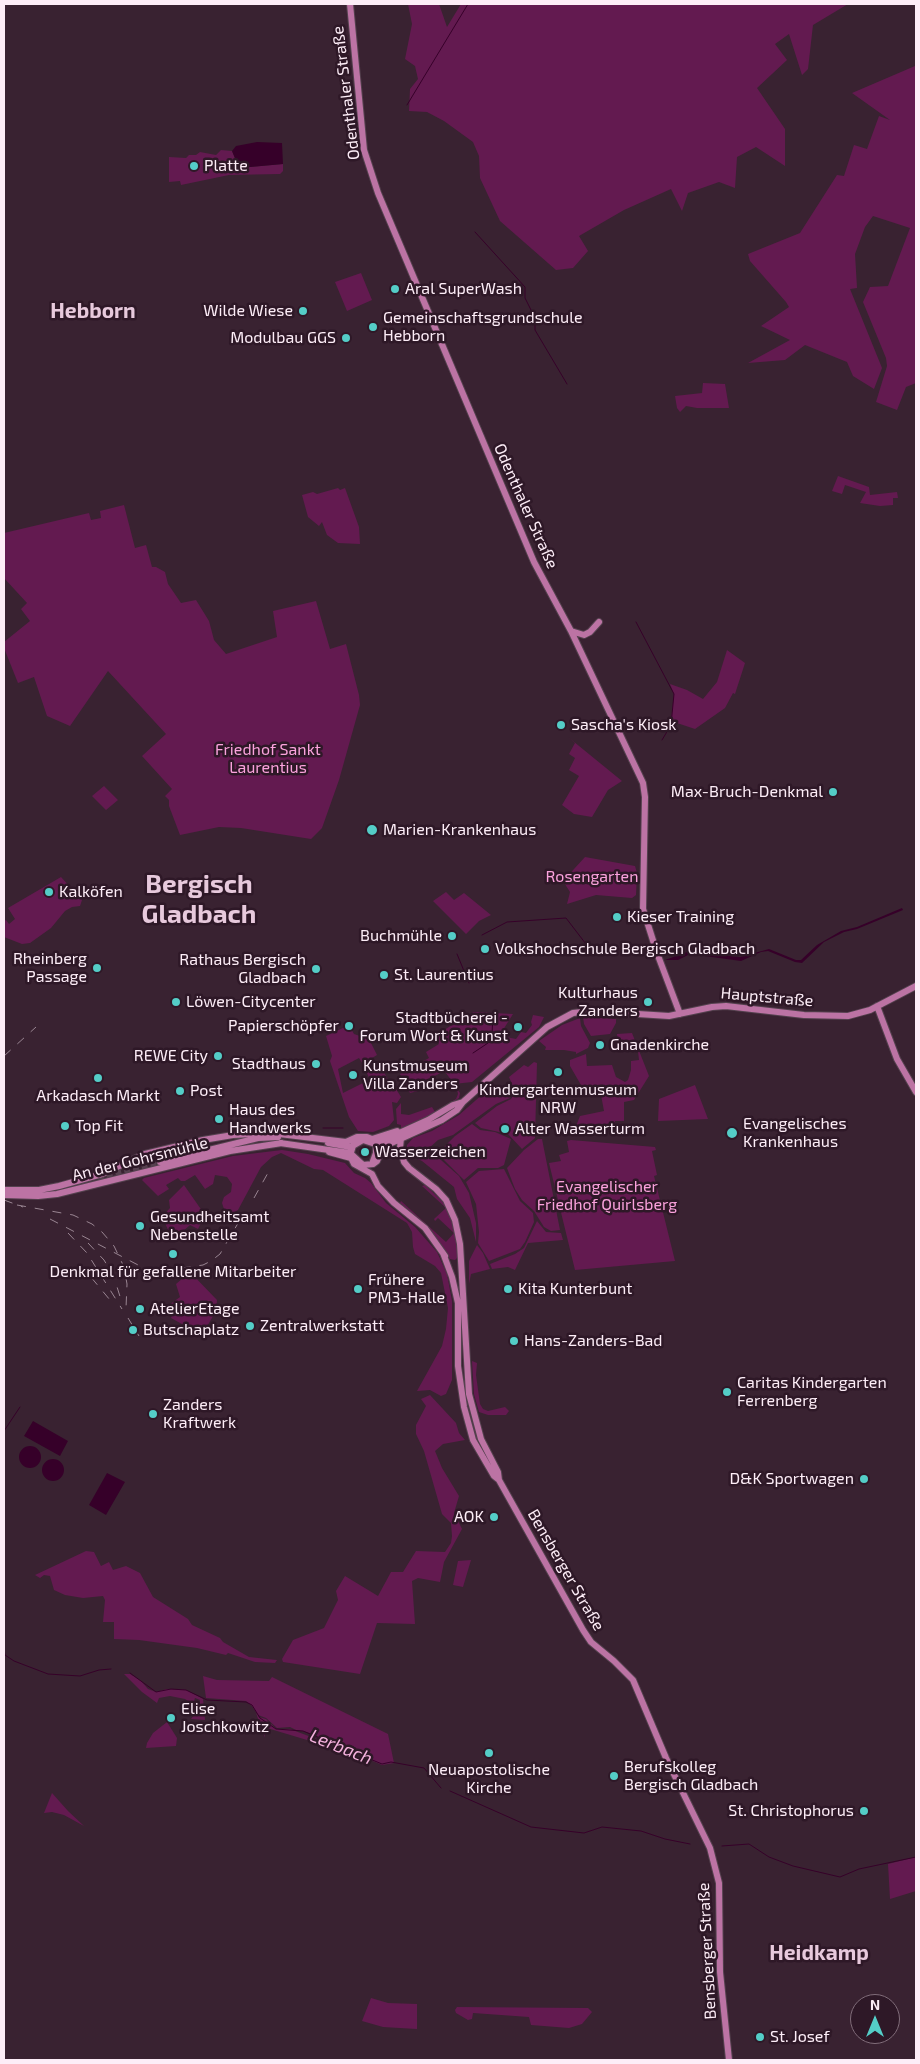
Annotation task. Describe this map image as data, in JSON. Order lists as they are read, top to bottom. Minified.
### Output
{"streets":{"main road":["Odenthaler Straße","Hauptstraße","An der Gohrsmühle","Bensberger Straße"]},"crossings":[["Odenthaler Straße","Hauptstraße"],["An der Gohrsmühle","Bensberger Straße"]],"districts":["Hebborn","Bergisch Gladbach","Heidkamp"],"water":["Lerbach"],"parks":["Friedhof Sankt Laurentius","Rosengarten","Evangelischer Friedhof Quirlsberg"],"places":["Platte","Aral SuperWash","Wilde Wiese","Gemeinschaftsgrundschule Hebborn","Modulbau GGS","Sascha's Kiosk","Max-Bruch-Denkmal","Marien-Krankenhaus","Kalköfen","Kieser Training","Buchmühle","Volkshochschule Bergisch Gladbach","Rheinberg Passage","Rathaus Bergisch Gladbach","St. Laurentius","Löwen-Citycenter","Kulturhaus Zanders","Papierschöpfer","Stadtbücherei - Forum Wort & Kunst","Gnadenkirche","REWE City","Stadthaus","Kindergartenmuseum NRW","Kunstmuseum Villa Zanders","Arkadasch Markt","Post","Haus des Handwerks","Top Fit","Alter Wasserturm","Evangelisches Krankenhaus","Wasserzeichen","Gesundheitsamt Nebenstelle","Denkmal für gefallene Mitarbeiter","Frühere PM3-Halle","Kita Kunterbunt","AtelierEtage","Zentralwerkstatt","Butschaplatz","Hans-Zanders-Bad","Caritas Kindergarten Ferrenberg","Zanders Kraftwerk","D&K Sportwagen","AOK","Elise Joschkowitz","Neuapostolische Kirche","Berufskolleg Bergisch Gladbach","St. Christophorus","St. Josef"],"north":"top"}
